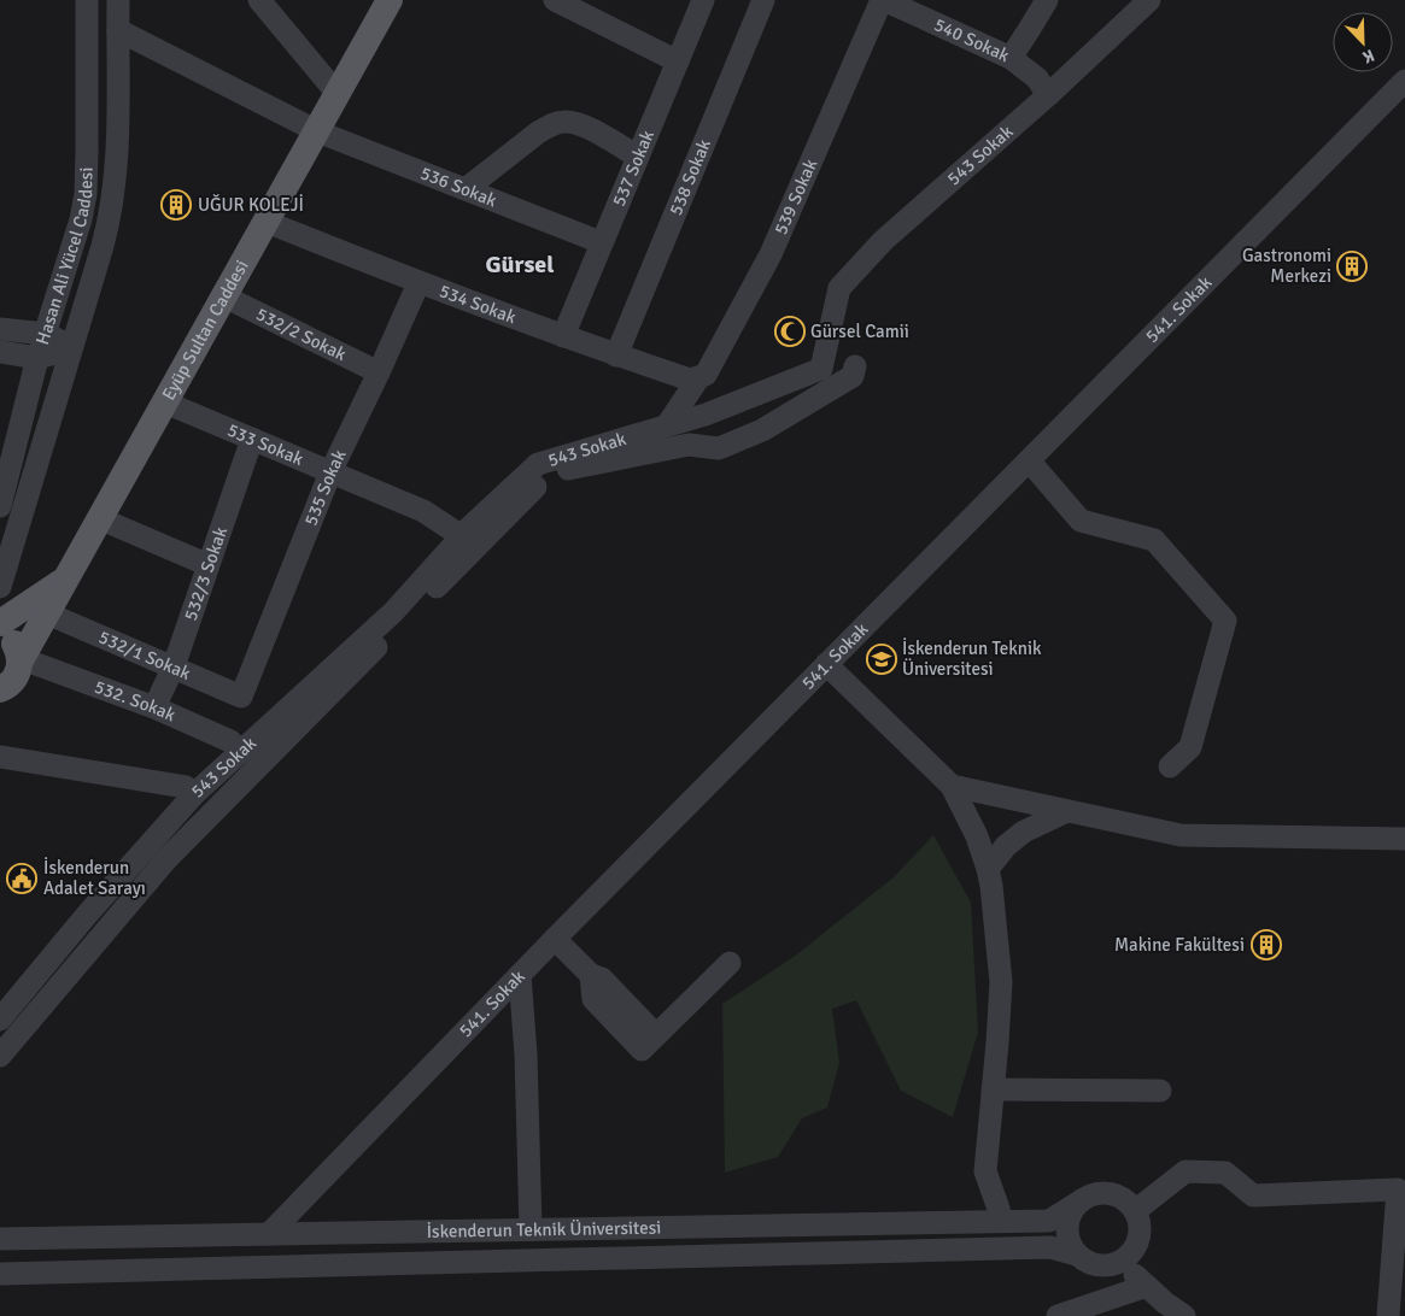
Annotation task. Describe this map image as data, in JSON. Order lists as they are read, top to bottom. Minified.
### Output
{"streets":{"main road":["Eyüp Sultan Caddesi"],"street":["540 Sokak","543 Sokak","537 Sokak","538 Sokak","536 Sokak","539 Sokak","Hasan Ali Yücel Caddesi","534 Sokak","541. Sokak","532/2 Sokak","533 Sokak","535 Sokak","532/3 Sokak","532/1 Sokak","532. Sokak","İskenderun Teknik Üniversitesi"]},"crossings":[["540 Sokak","543 Sokak"],["540 Sokak","539 Sokak"],["543 Sokak","539 Sokak"],["543 Sokak","533 Sokak"],["543 Sokak","532. Sokak"],["537 Sokak","536 Sokak"],["537 Sokak","534 Sokak"],["538 Sokak","534 Sokak"],["536 Sokak","Eyüp Sultan Caddesi"],["539 Sokak","534 Sokak"],["534 Sokak","Eyüp Sultan Caddesi"],["534 Sokak","535 Sokak"],["541. Sokak","İskenderun Teknik Üniversitesi"],["Eyüp Sultan Caddesi","532/2 Sokak"],["Eyüp Sultan Caddesi","533 Sokak"],["Eyüp Sultan Caddesi","532/1 Sokak"],["Eyüp Sultan Caddesi","532. Sokak"],["532/2 Sokak","535 Sokak"],["533 Sokak","535 Sokak"],["533 Sokak","532/3 Sokak"],["535 Sokak","532/1 Sokak"],["532/3 Sokak","532/1 Sokak"],["532/3 Sokak","532. Sokak"]],"districts":["Gürsel"],"places":{"building":["UĞUR KOLEJİ","Gastronomi Merkezi","Makine Fakültesi"],"mosque":["Gürsel Camii"],"school or university":["İskenderun Teknik Üniversitesi"],"public building":["İskenderun Adalet Sarayı"]},"north":"bottom right"}
